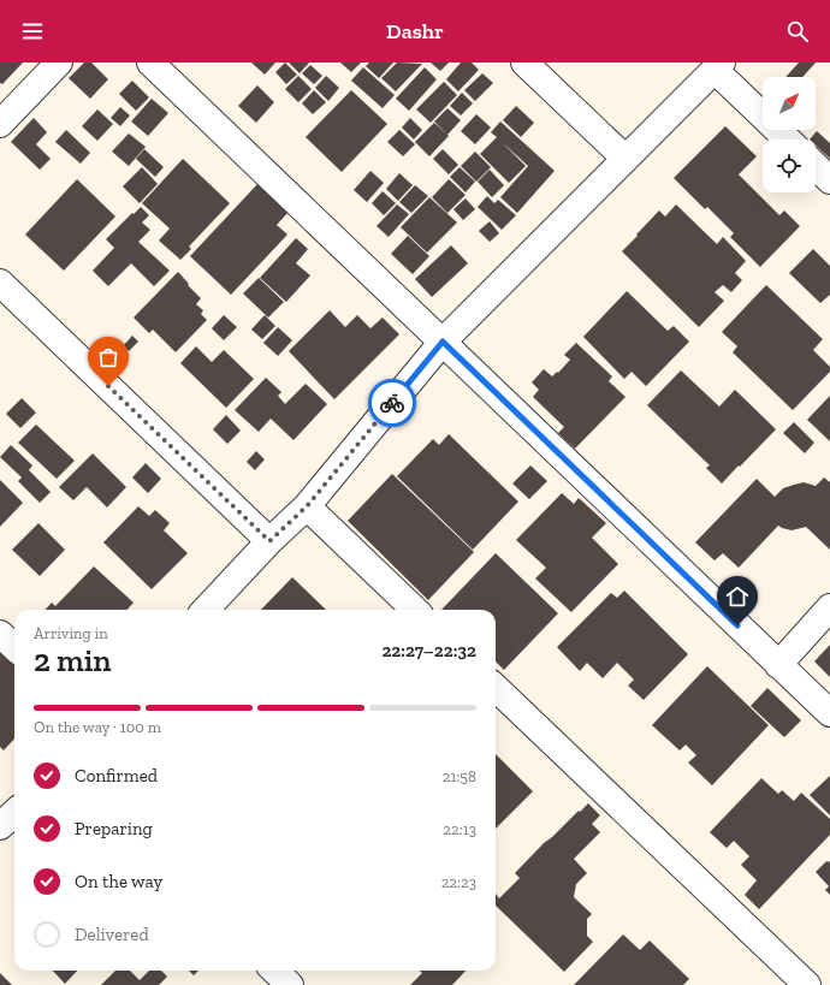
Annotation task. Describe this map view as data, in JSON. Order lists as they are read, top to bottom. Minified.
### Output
{"north":"top right","page":{"header":"Dashr","heading":["2 min","Arriving in","22:27–22:32"],"bar":"On the way · 100 m","list":[["Confirmed","21:58"],["Preparing","22:13"],["On the way","22:23"],"Delivered"]}}
